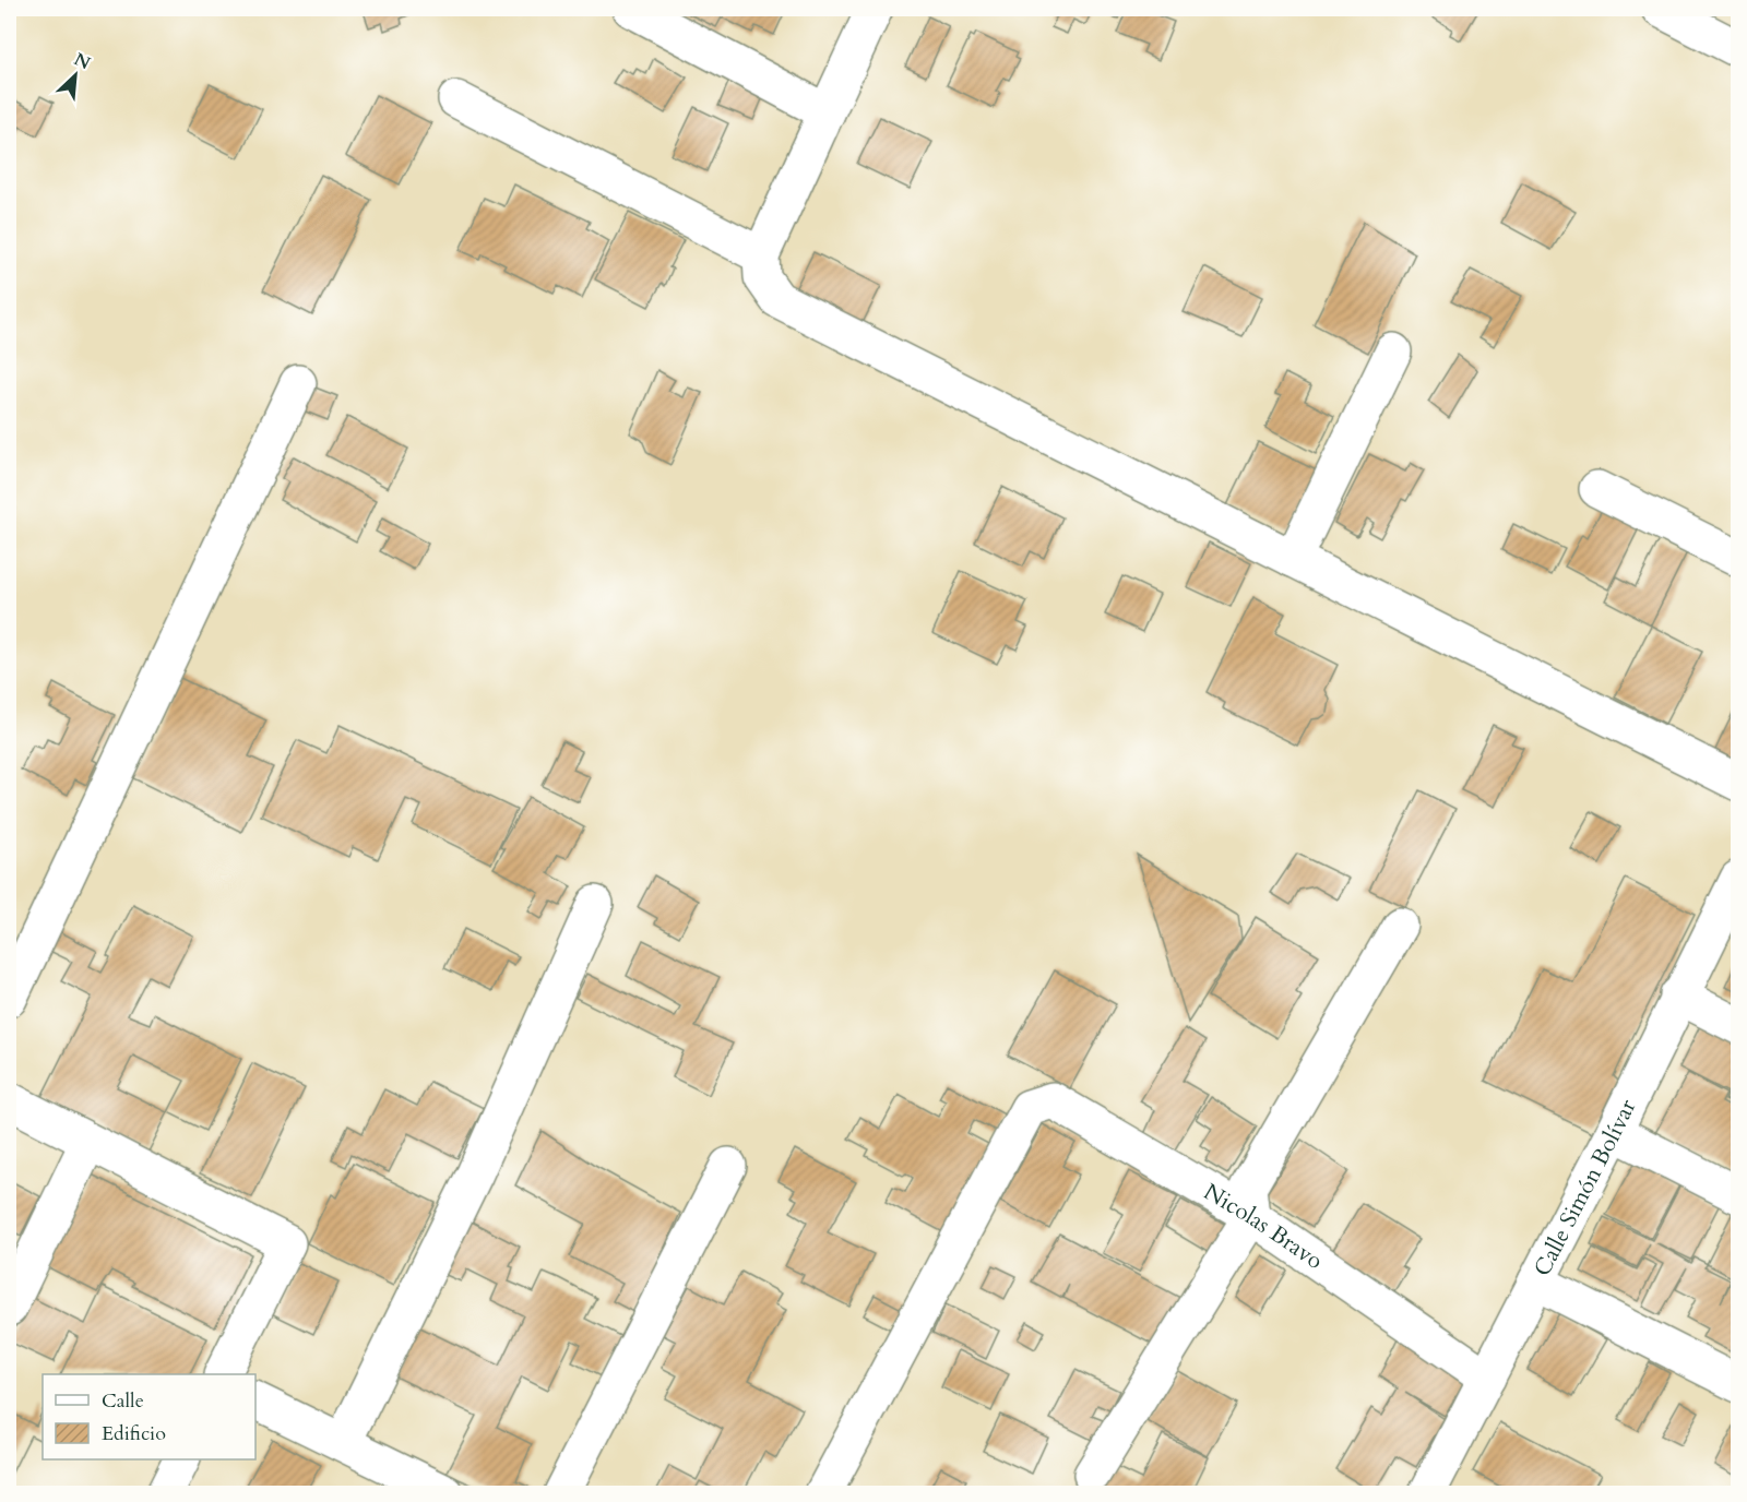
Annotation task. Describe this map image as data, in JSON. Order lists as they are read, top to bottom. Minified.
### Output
{"streets":{"street":["Calle Simón Bolívar","Nicolas Bravo"]},"crossings":[["Calle Simón Bolívar","Nicolas Bravo"]],"legend":["Calle","Edificio"],"north":"top right"}
